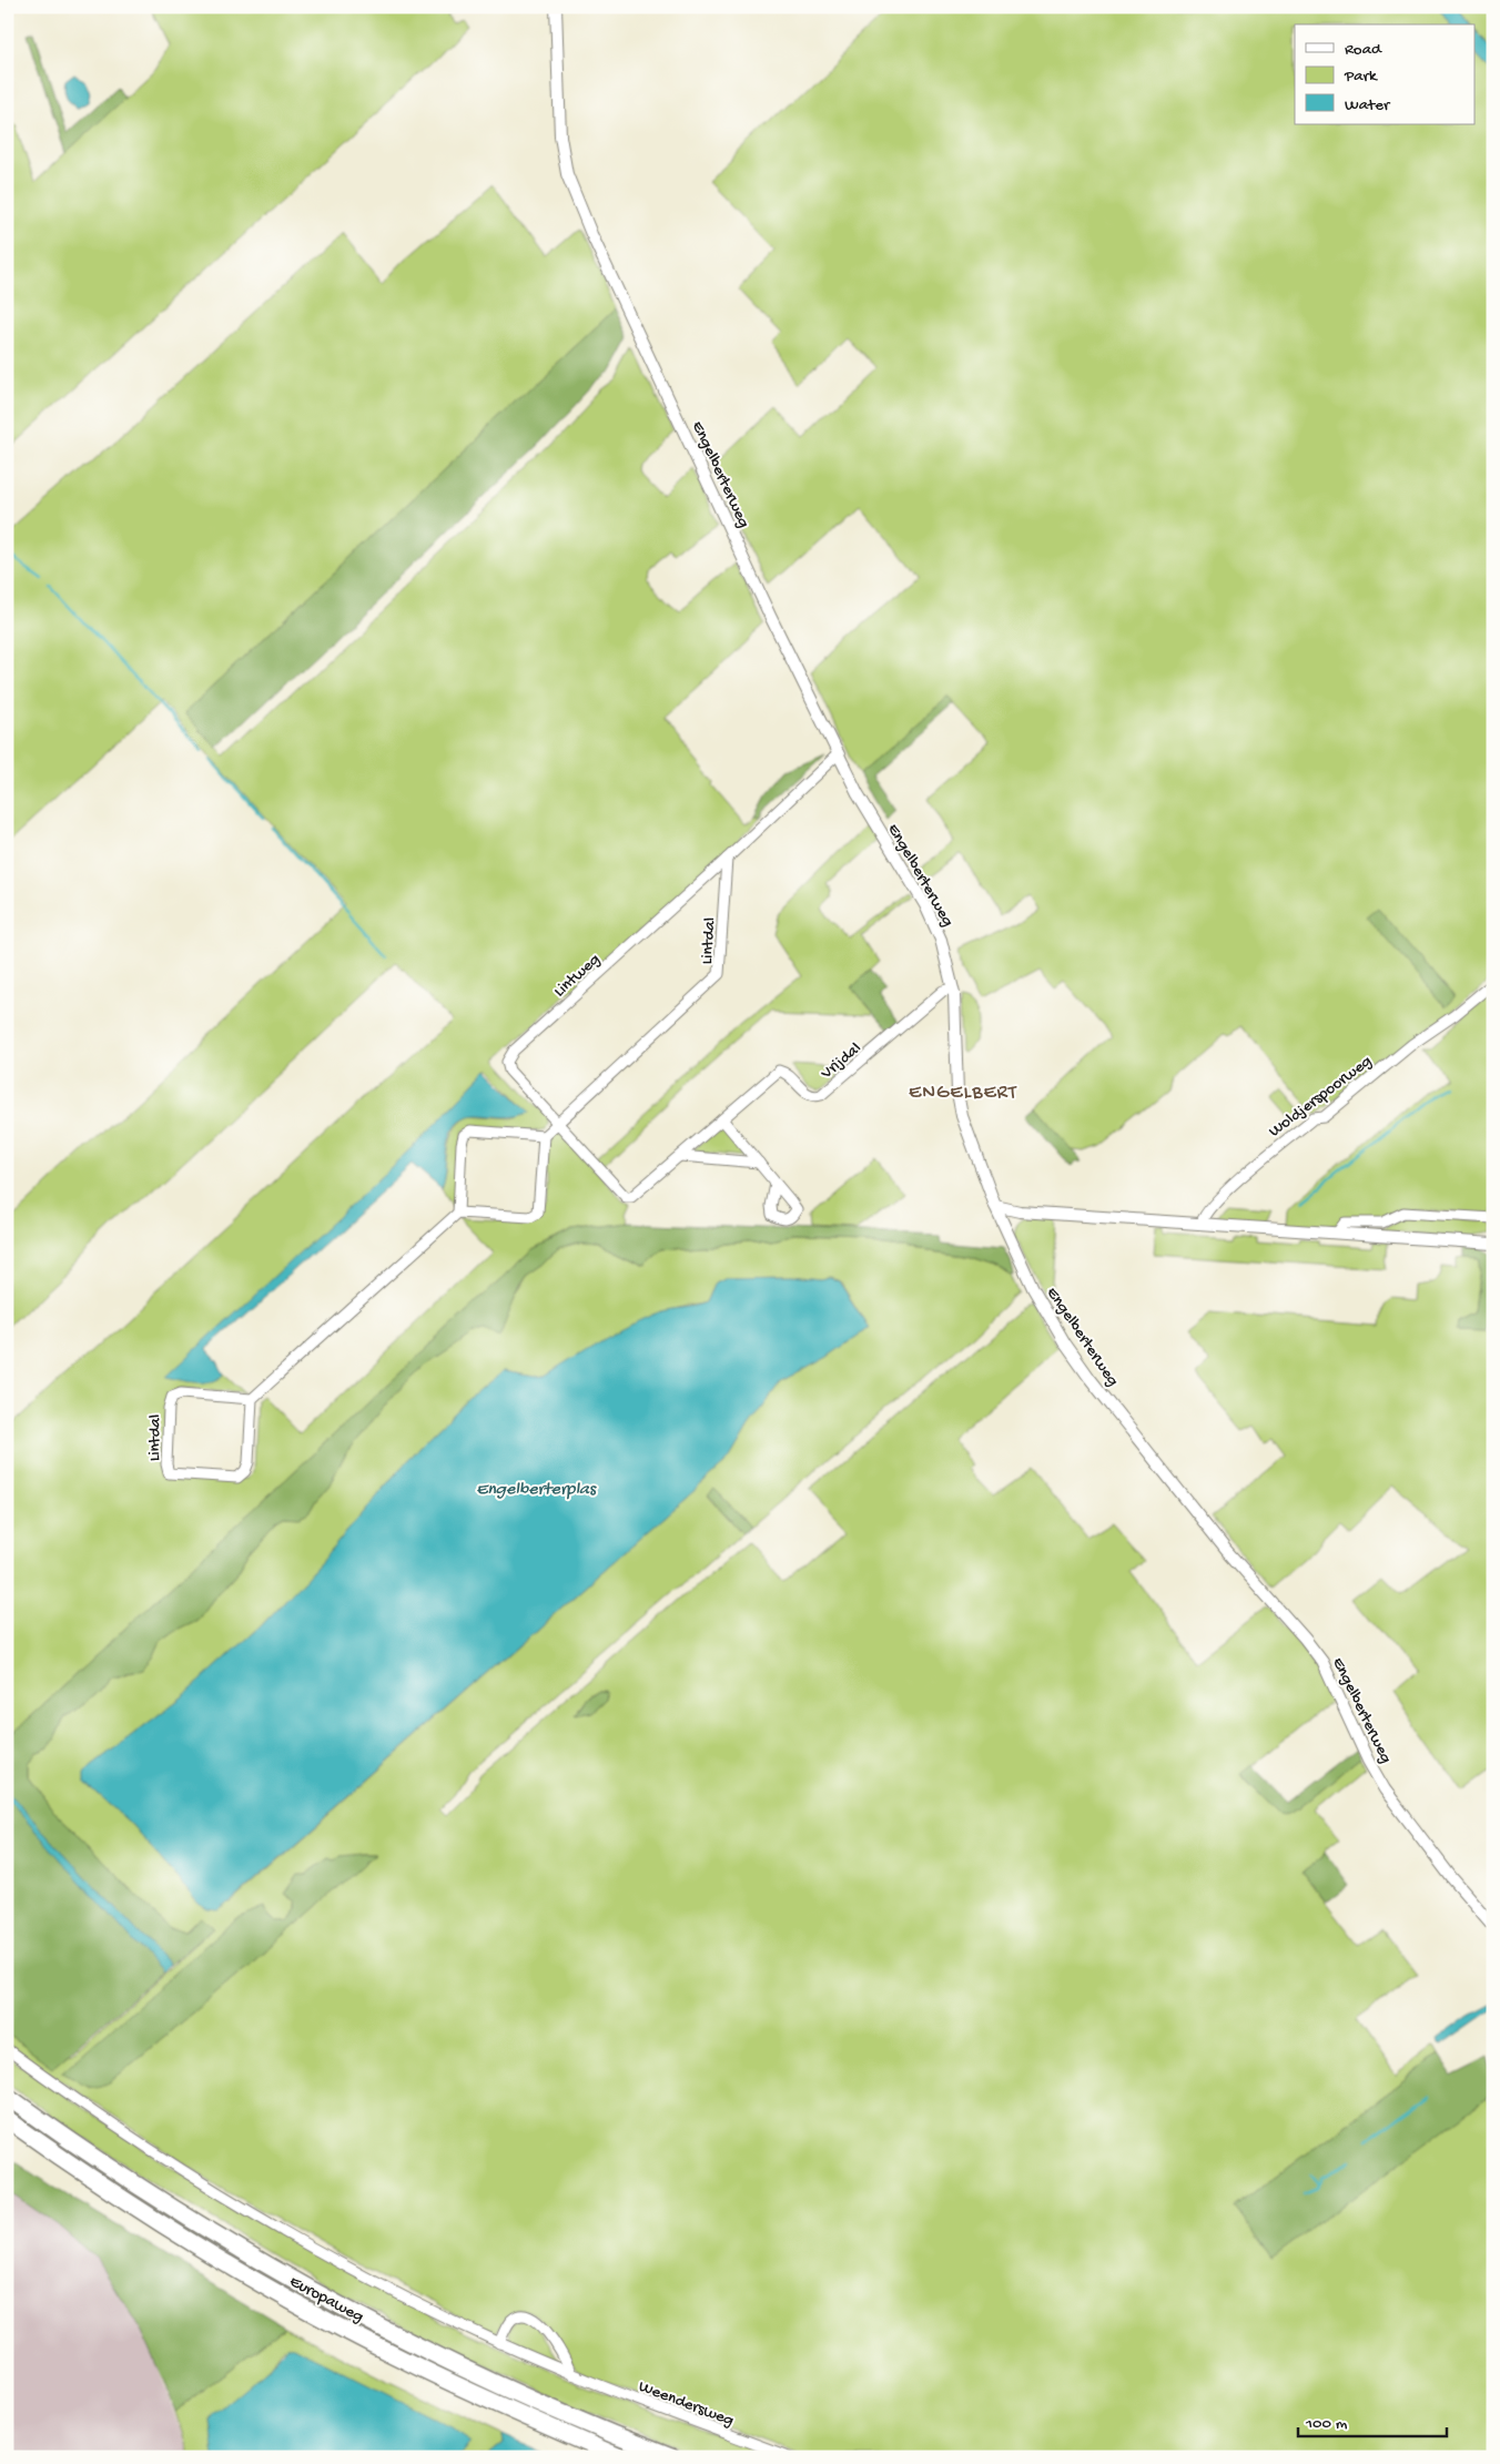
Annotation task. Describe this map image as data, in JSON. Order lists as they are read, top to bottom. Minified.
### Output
{"streets":{"highway":["Europaweg"],"street":["Engelberterweg","Lintdal","Lintweg","Vrijdal","Woldjerspoorweg","Weendersweg"]},"crossings":[["Engelberterweg","Vrijdal"],["Lintdal","Lintweg"],["Lintdal","Vrijdal"],["Lintweg","Vrijdal"]],"districts":["ENGELBERT"],"water":["Engelberterplas"],"legend":["Road","Park","Water"],"scale_bar":"100 m"}
